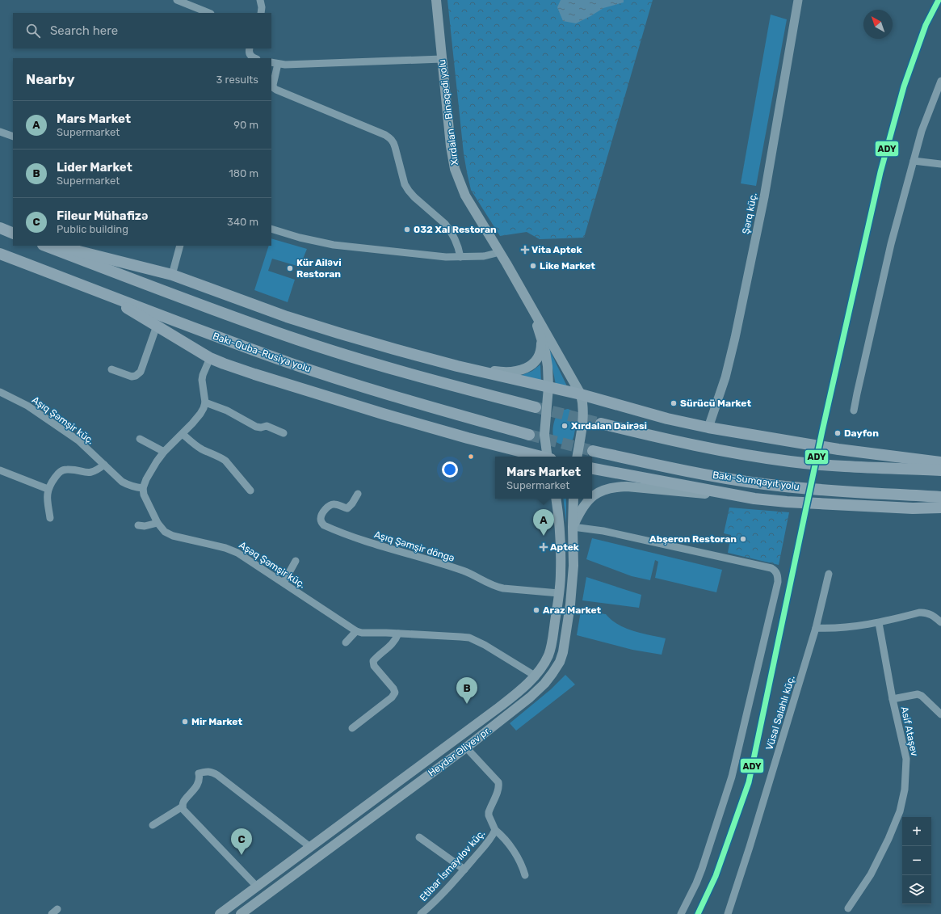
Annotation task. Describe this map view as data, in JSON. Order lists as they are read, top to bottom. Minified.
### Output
{"streets":{"highway":["Bakı-Quba-Rusiya yolu","Bakı-Sumqayıt yolu"],"main road":["Xırdalan - Binəqədi yolu","Heydər Əliyev pr."],"street":["Şərq küç.","Aşıq Şəmşir küç.","Aşıq Şəmşir döngə","Aşəq Şəmşir küç.","Vüsal Salahlı küç.","Asif Ataşev","Etibar İsmayılov küç."]},"crossings":[["Aşıq Şəmşir küç.","Aşəq Şəmşir küç."],["Aşıq Şəmşir döngə","Heydər Əliyev pr."],["Aşəq Şəmşir küç.","Heydər Əliyev pr."],["Heydər Əliyev pr.","Etibar İsmayılov küç."]],"places":{"other":["032 Xal Restoran","Like Market","Kür Ailəvi Restoran","Sürücü Market","Xırdalan Dairəsi","Dayfon","Abşeron Restoran","Araz Market","Mir Market"],"health":["Vita Aptek","Aptek"]},"lines":["transit line ADY"],"north":"top left","page":{"search":"Search here","heading":["Nearby","3 results"],"list":[{"mark":"A","name":"Mars Market","note":"Supermarket","value":"90 m"},{"mark":"B","name":"Lider Market","note":"Supermarket","value":"180 m"},{"mark":"C","name":"Fileur Mühafizə","note":"Public building","value":"340 m"}],"popup":["Mars Market","Supermarket"],"pins":["A","B","C"],"map_buttons":["+","−"]}}
